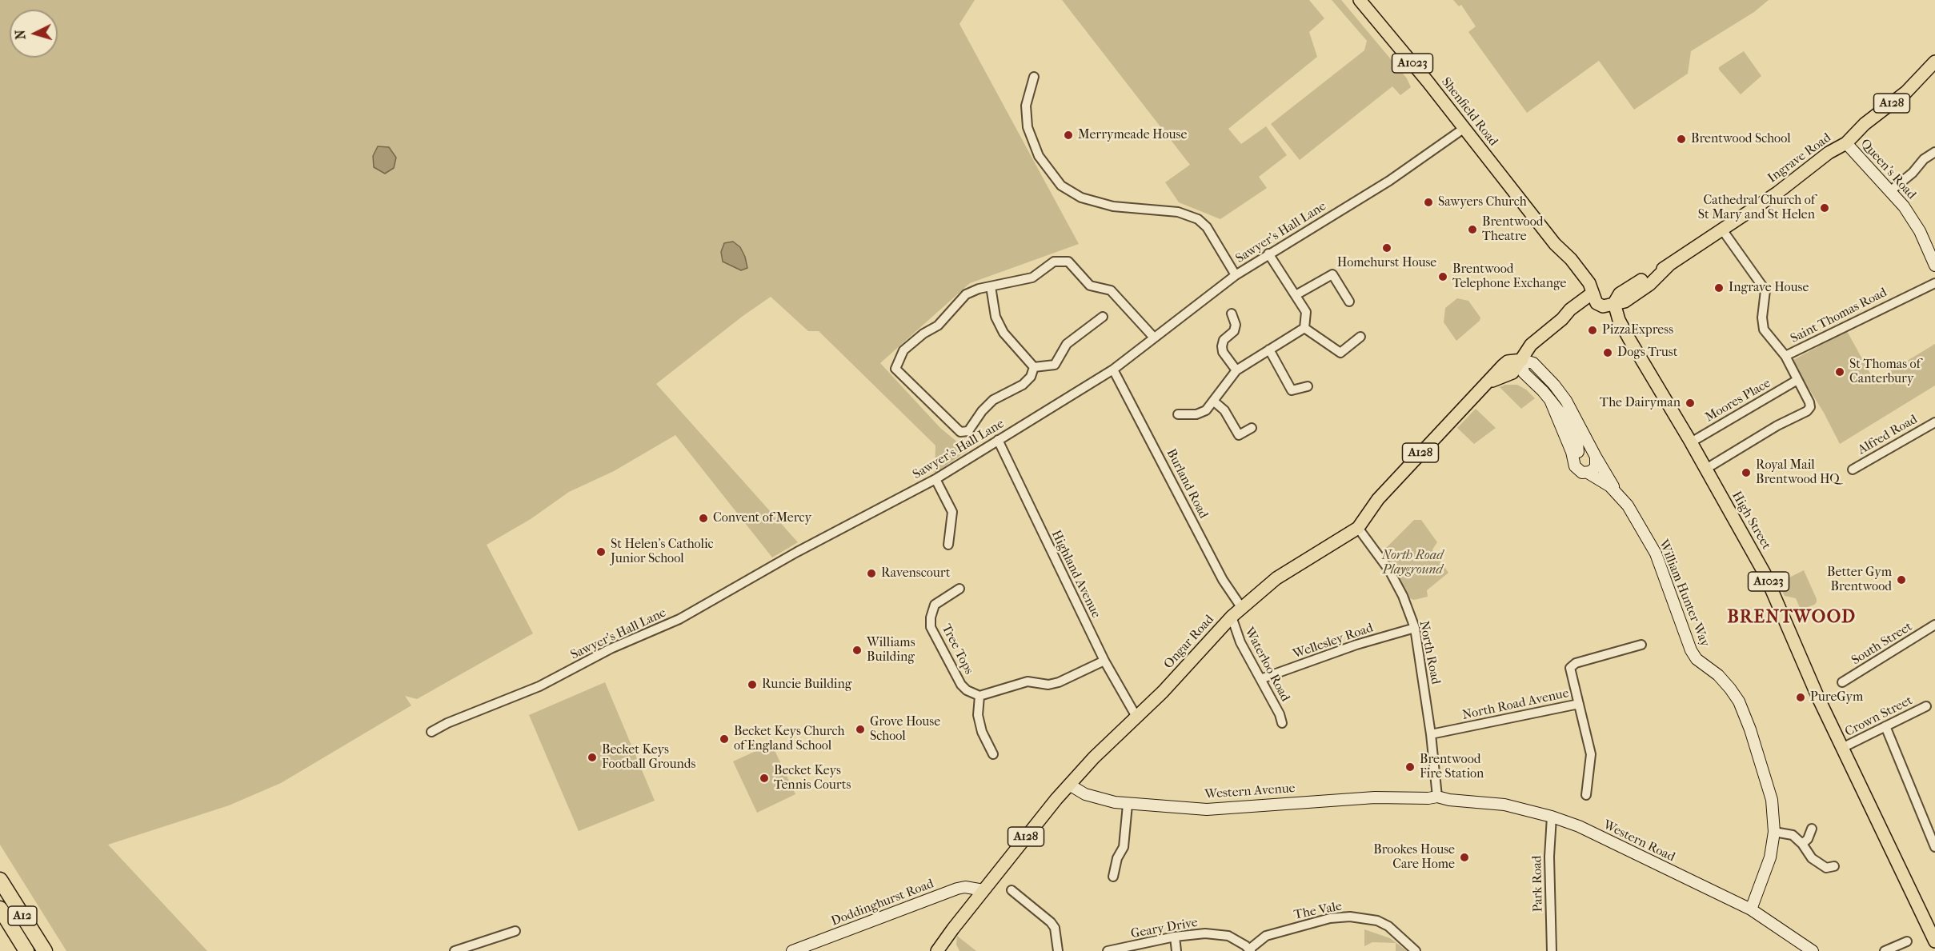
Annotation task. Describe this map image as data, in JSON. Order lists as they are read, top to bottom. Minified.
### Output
{"streets":{"highway":["A12"],"main road":["A1023","A128","Shenfield Road","Ingrave Road","High Street","Ongar Road"],"street":["Queen's Road","Sawyer's Hall Lane","Saint Thomas Road","Moores Place","Alfred Road","Burland Road","Highland Avenue","William Hunter Way","Wellesley Road","South Street","Tree Tops","North Road","Waterloo Road","North Road Avenue","Crown Street","Western Avenue","Western Road","Park Road","Doddinghurst Road","The Vale","Geary Drive"]},"crossings":[["Shenfield Road","Sawyer's Hall Lane"],["Ingrave Road","Queen's Road"],["Ingrave Road","High Street"],["Sawyer's Hall Lane","Burland Road"],["Sawyer's Hall Lane","Highland Avenue"],["Saint Thomas Road","Moores Place"],["Saint Thomas Road","High Street"],["Moores Place","High Street"],["Burland Road","Ongar Road"],["High Street","Crown Street"],["Highland Avenue","Ongar Road"],["William Hunter Way","Ongar Road"],["William Hunter Way","Western Road"],["Wellesley Road","North Road"],["Wellesley Road","Waterloo Road"],["Ongar Road","North Road"],["Ongar Road","Waterloo Road"],["Ongar Road","Western Avenue"],["Ongar Road","Doddinghurst Road"],["North Road","North Road Avenue"],["North Road","Western Avenue"],["North Road","Western Road"],["Western Avenue","Western Road"],["Western Road","Park Road"],["The Vale","Geary Drive"]],"districts":["BRENTWOOD"],"parks":["North Road Playground"],"places":["Merrymeade House","Brentwood School","Sawyers Church","Cathedral Church of St Mary and St Helen","Brentwood Theatre","Homehurst House","Brentwood Telephone Exchange","Ingrave House","PizzaExpress","Dogs Trust","St Thomas of Canterbury","The Dairyman","Royal Mail Brentwood HQ","Convent of Mercy","St Helen's Catholic Junior School","Ravenscourt","Better Gym Brentwood","Williams Building","Runcie Building","PureGym","Grove House School","Becket Keys Church of England School","Becket Keys Football Grounds","Brentwood Fire Station","Becket Keys Tennis Courts","Brookes House Care Home"],"north":"left"}
